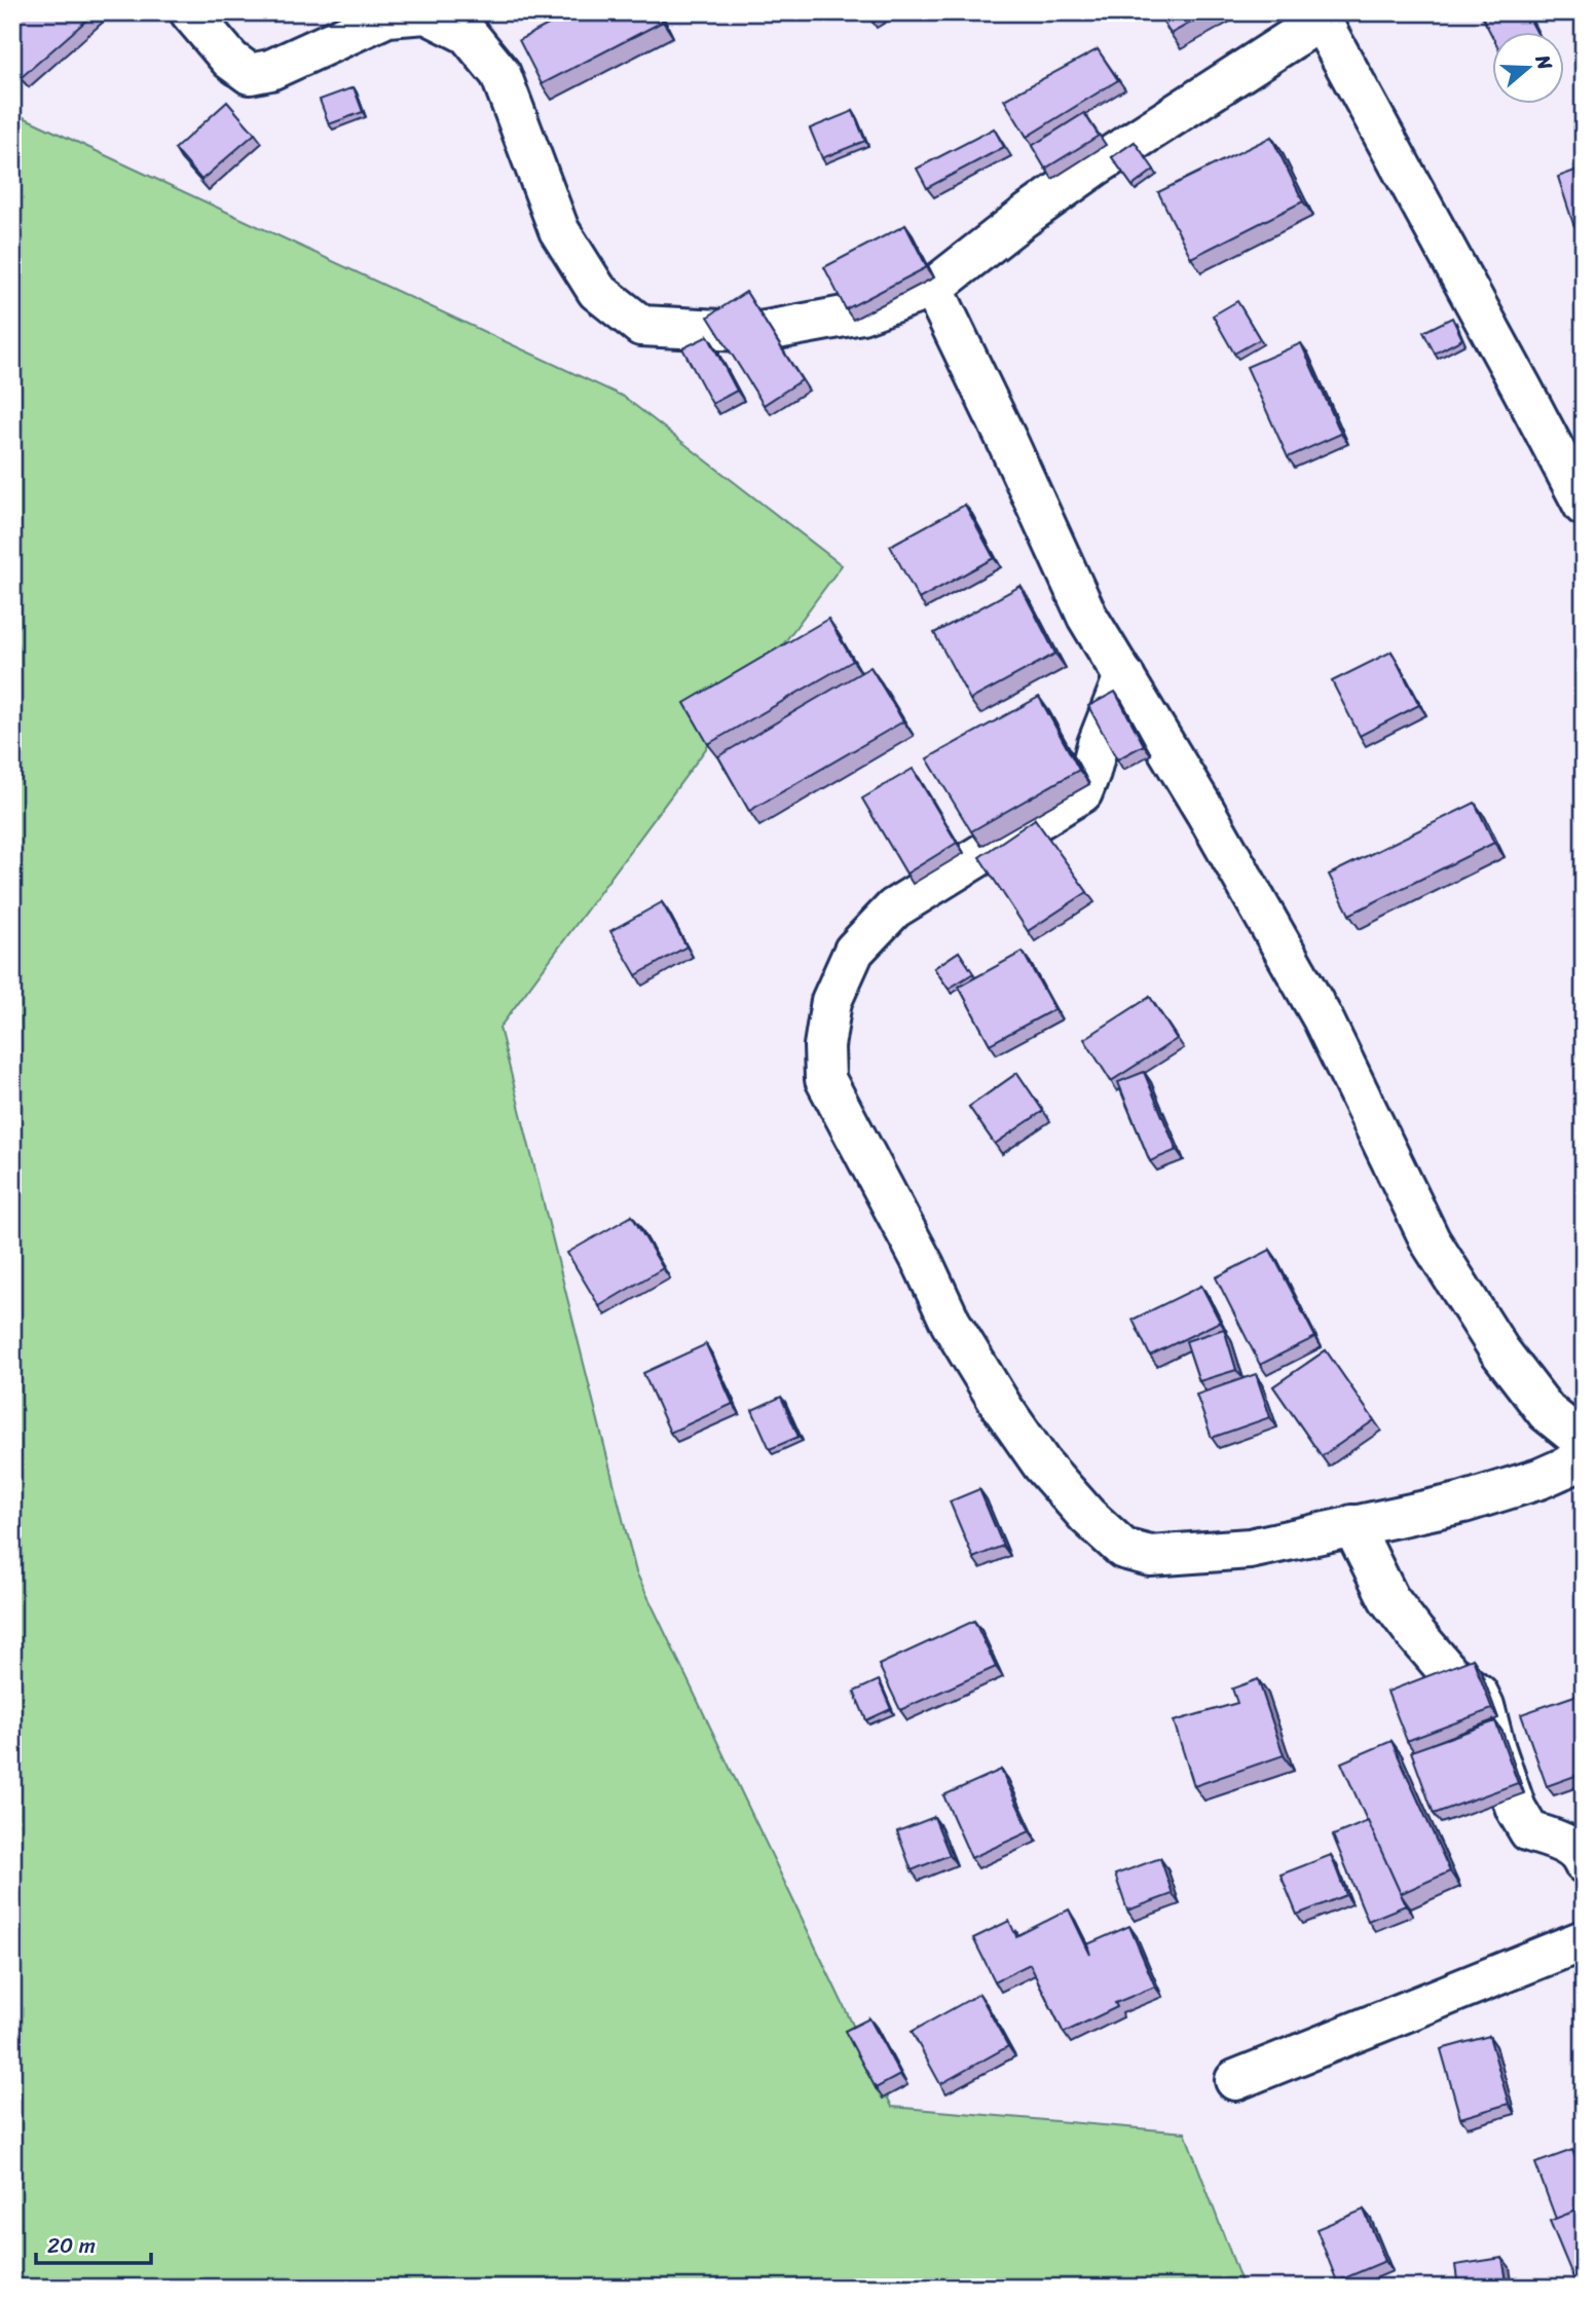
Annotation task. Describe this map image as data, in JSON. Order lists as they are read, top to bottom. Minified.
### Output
{"scale_bar":"20 m","north":"right"}
